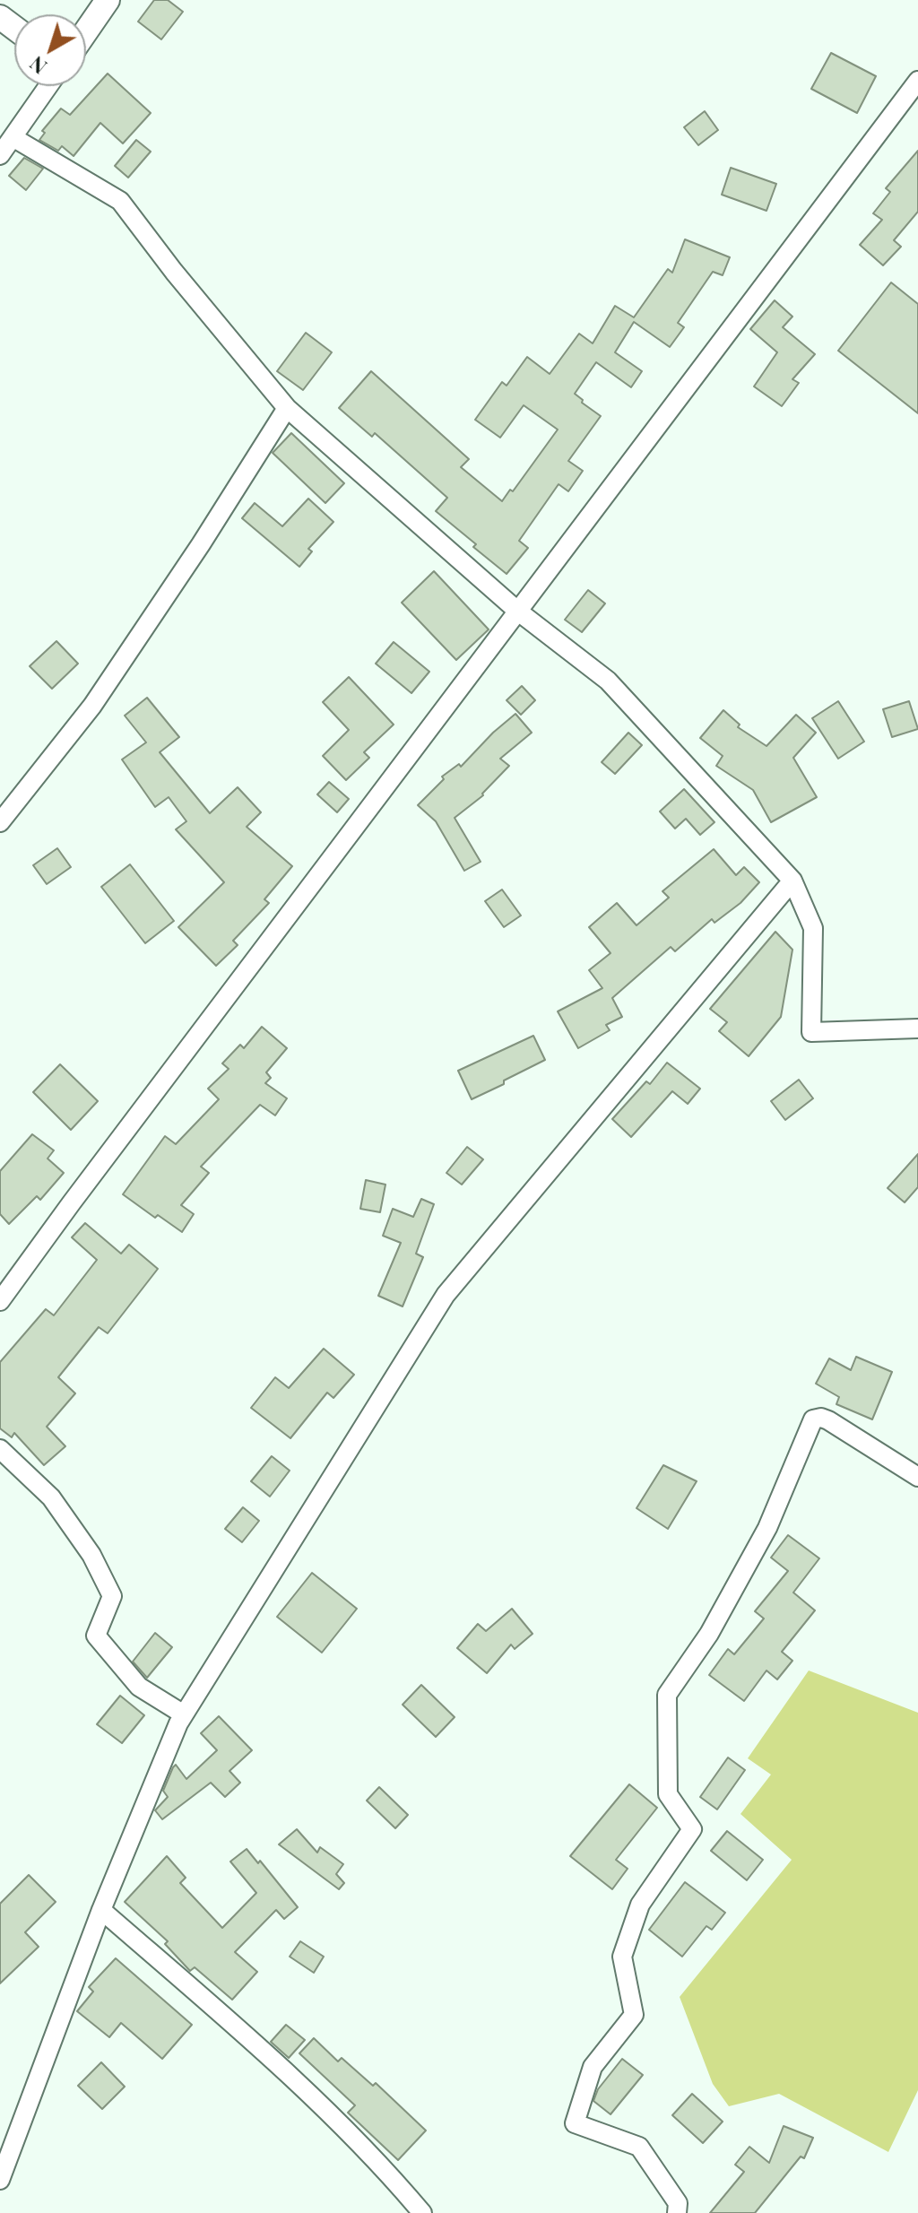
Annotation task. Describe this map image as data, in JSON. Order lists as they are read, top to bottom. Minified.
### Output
{"north":"bottom left"}
